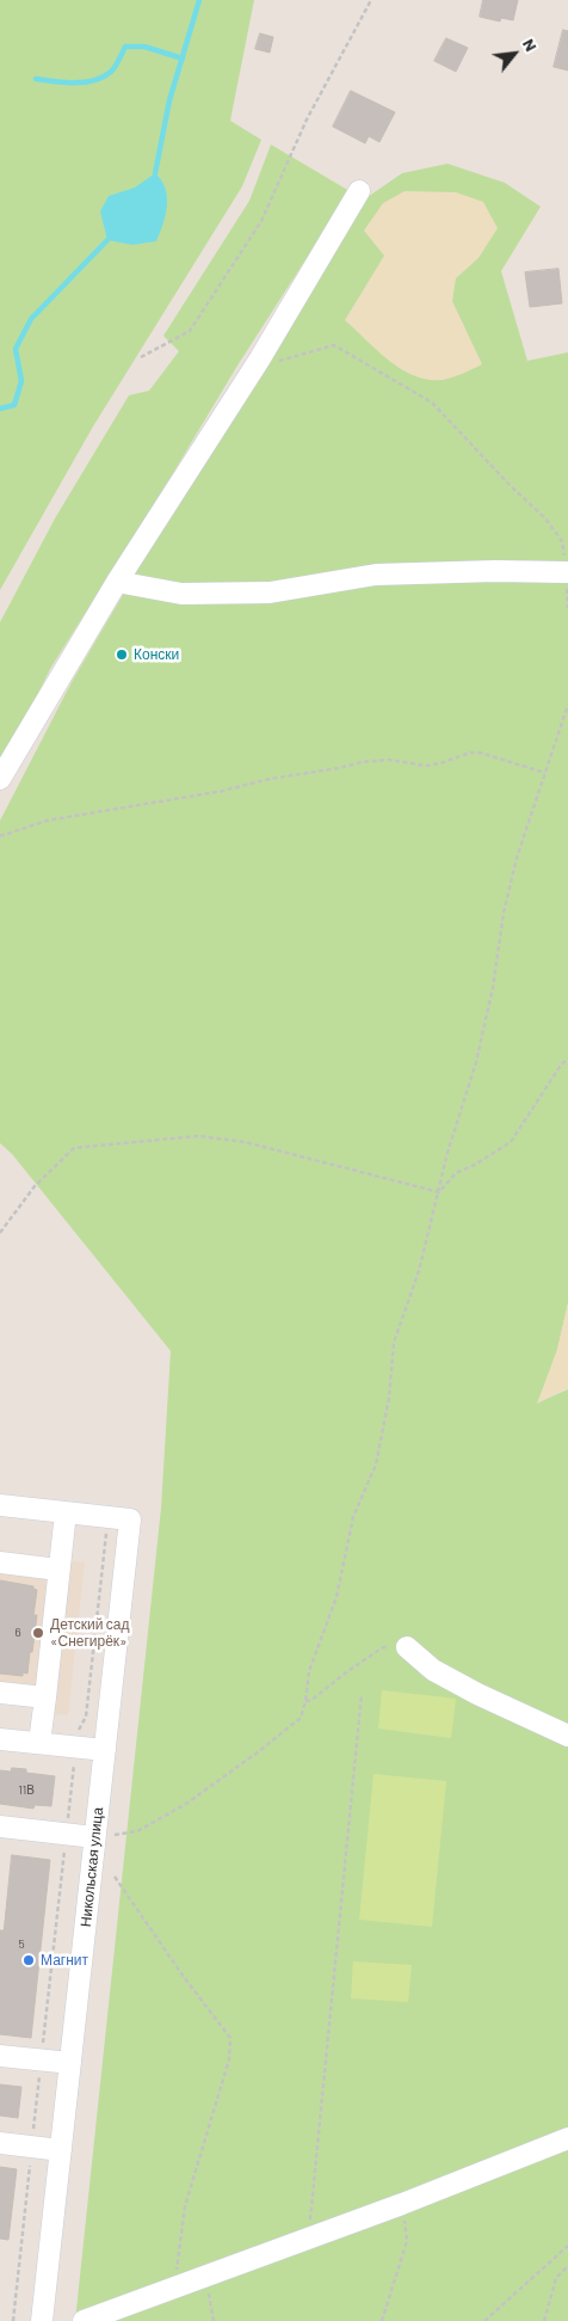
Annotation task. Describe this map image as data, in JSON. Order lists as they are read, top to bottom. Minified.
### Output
{"streets":{"street":["Никольская улица"]},"places":["Конски","Детский сад «Снегирёк»","Магнит"],"house_numbers":["6","11В","5"],"north":"top right"}
